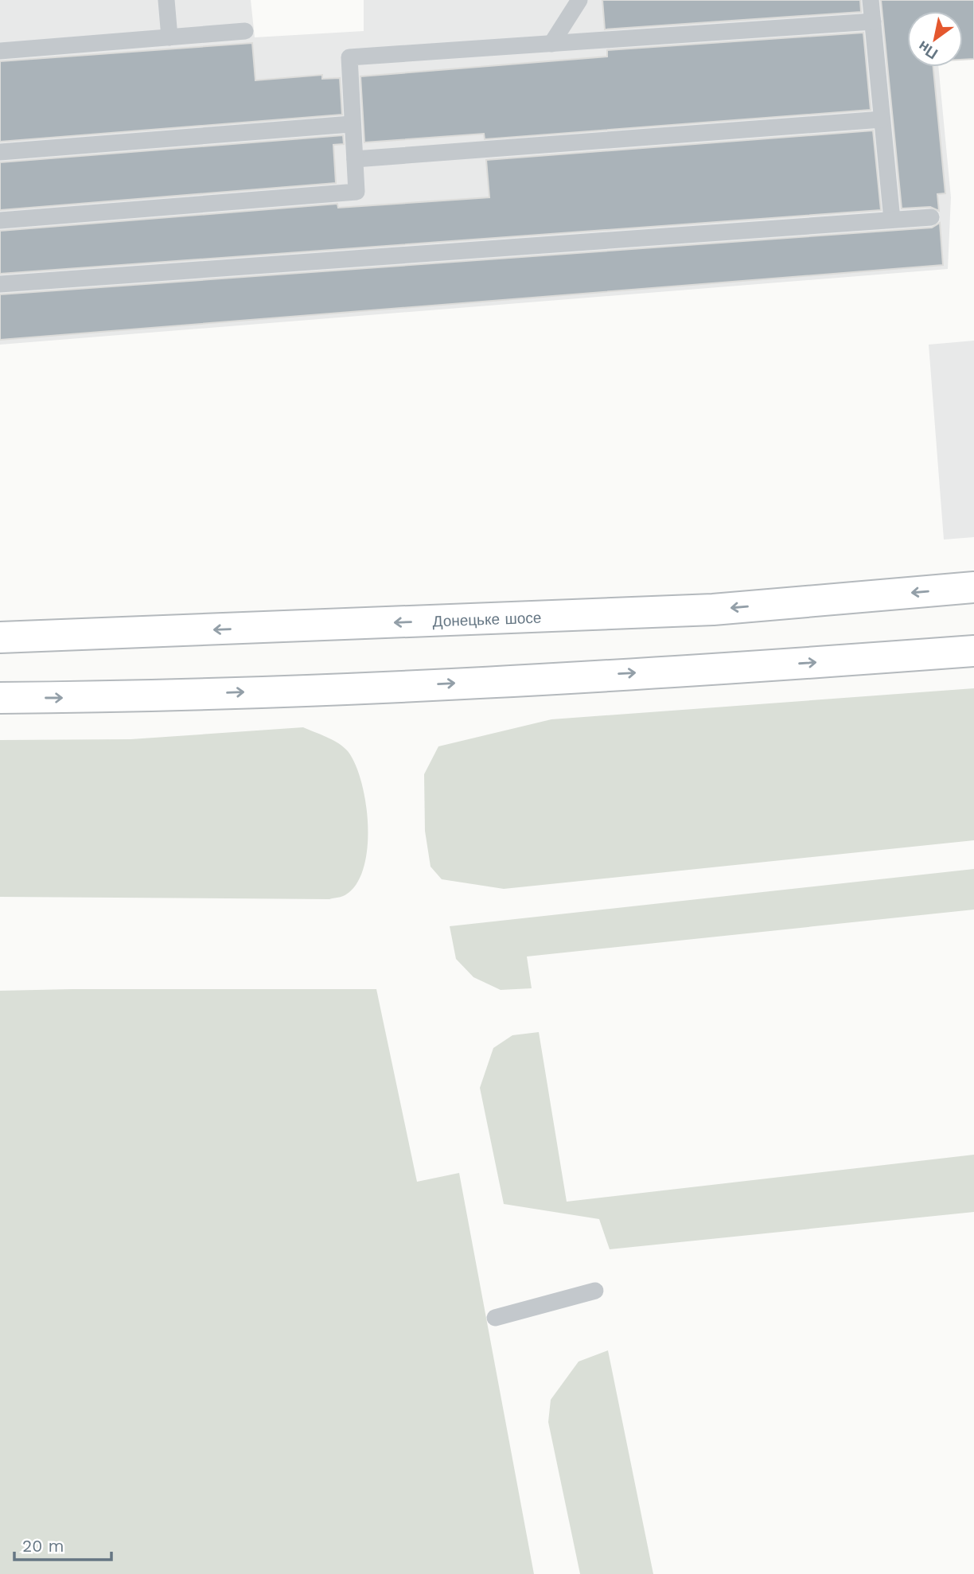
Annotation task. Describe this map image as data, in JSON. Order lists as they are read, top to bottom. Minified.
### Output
{"streets":{"highway":["Донецьке шосе"]},"scale_bar":"20 m","north":"bottom left"}
